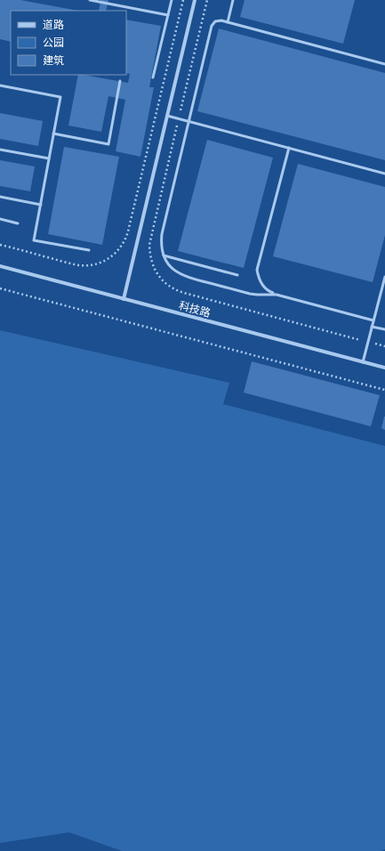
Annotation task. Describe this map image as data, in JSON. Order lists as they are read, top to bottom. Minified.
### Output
{"streets":{"street":["科技路"]},"legend":["道路","公园","建筑"]}
